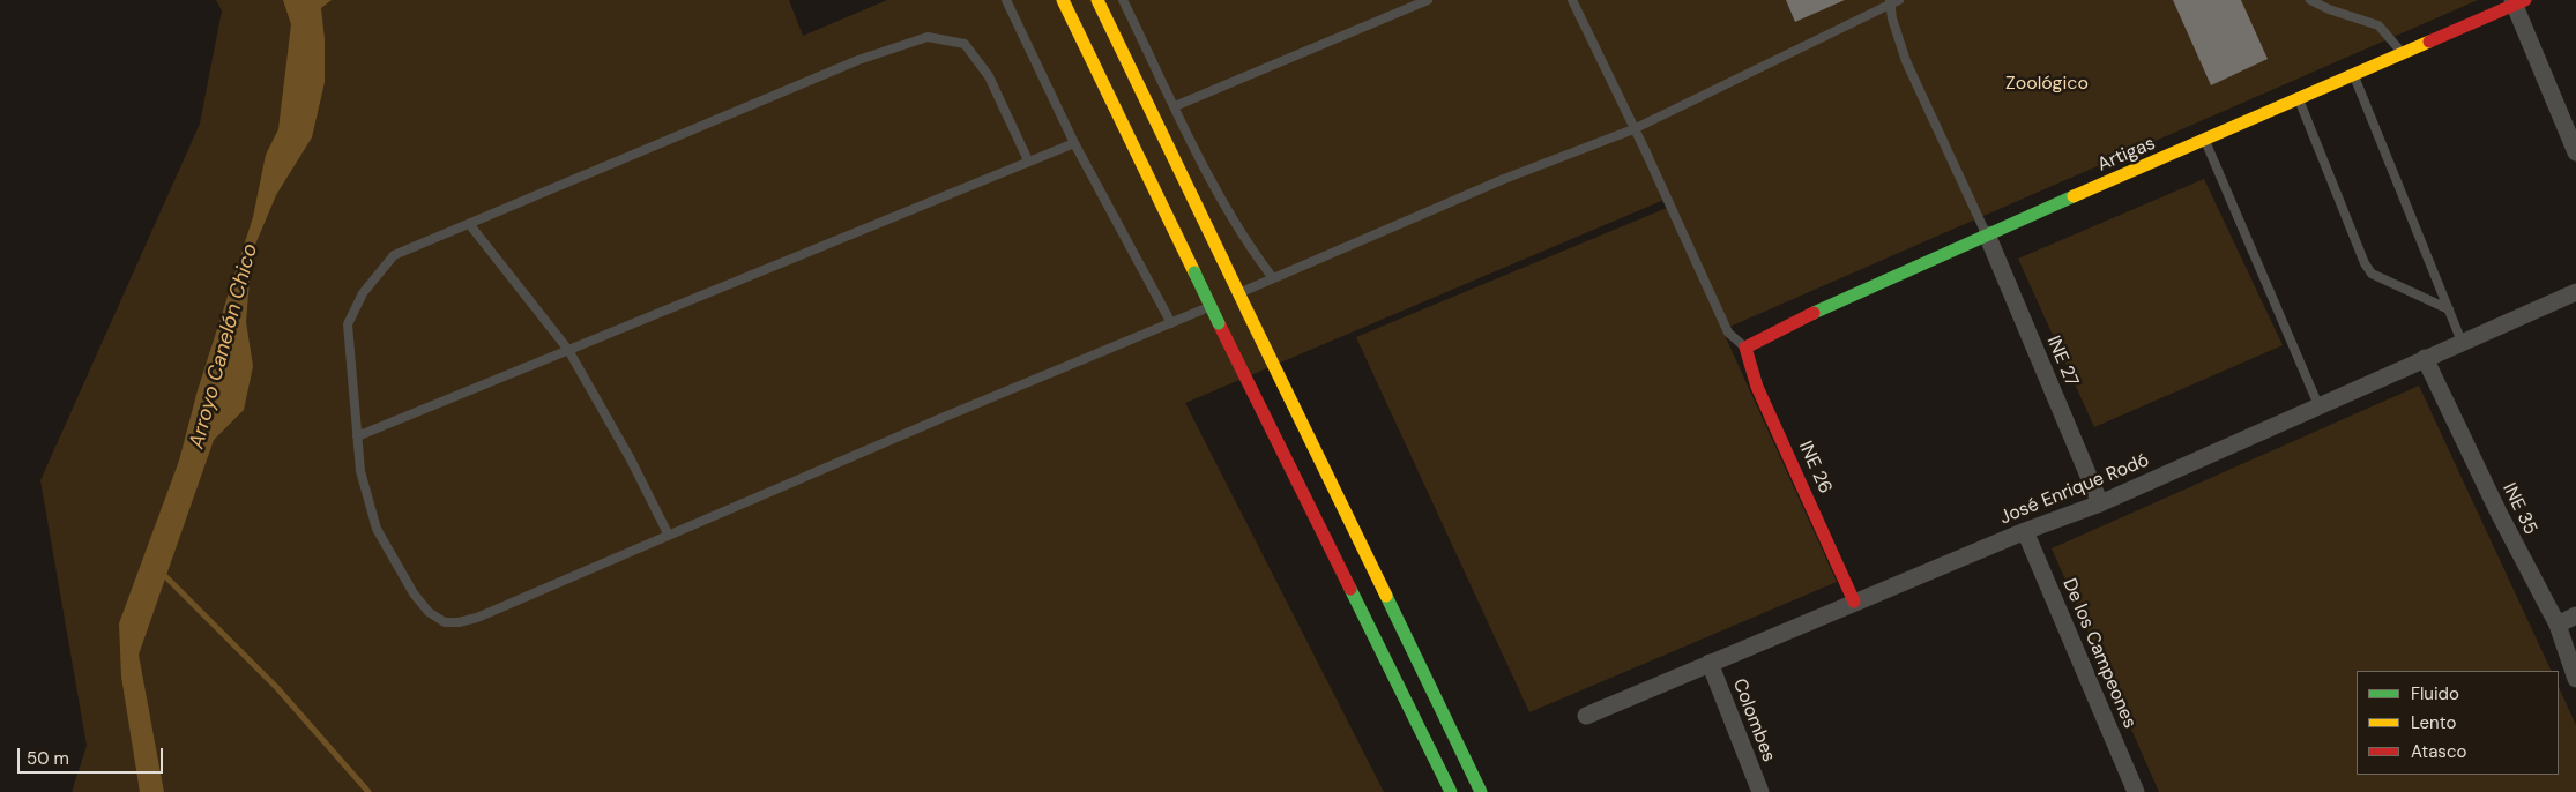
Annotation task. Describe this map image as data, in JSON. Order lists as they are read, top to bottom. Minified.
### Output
{"streets":{"main road":["Artigas","INE 26"],"street":["INE 27","José Enrique Rodó","INE 35","De los Campeones","Colombes"]},"crossings":[["Artigas","INE 27"],["Artigas","INE 26"],["INE 27","José Enrique Rodó"],["INE 26","José Enrique Rodó"],["José Enrique Rodó","INE 35"],["José Enrique Rodó","De los Campeones"],["José Enrique Rodó","Colombes"]],"water":["Arroyo Canelón Chico"],"parks":["Zoológico"],"legend":["Fluido","Lento","Atasco"],"scale_bar":"50 m"}
